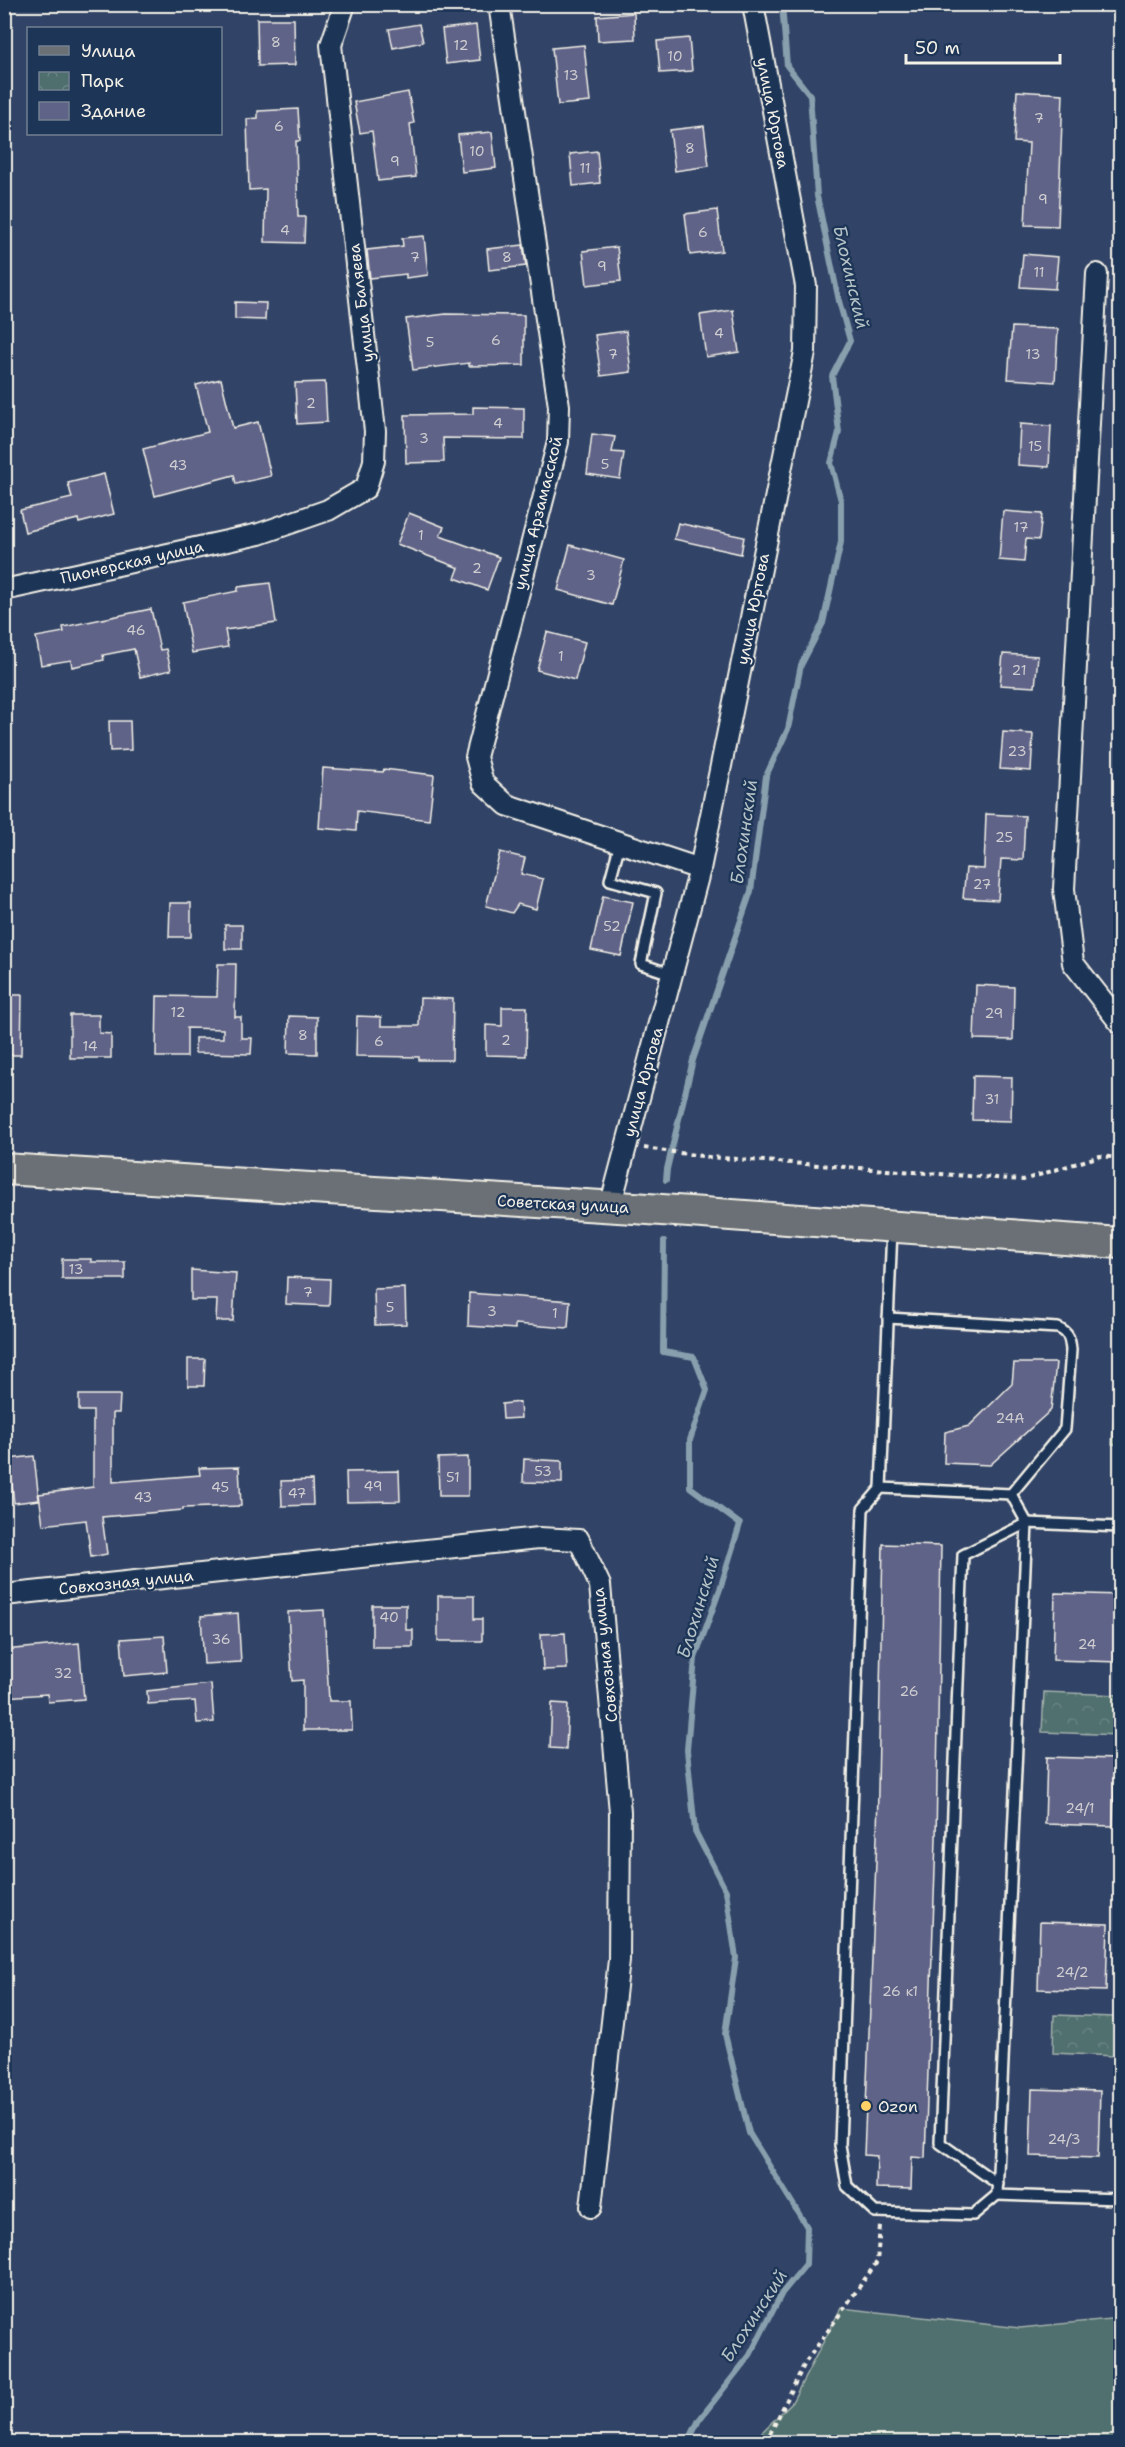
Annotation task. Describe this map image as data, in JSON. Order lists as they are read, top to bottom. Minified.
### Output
{"streets":{"main road":["Советская улица"],"street":["улица Юртова","улица Баляева","улица Арзамасской","Пионерская улица","Совхозная улица"]},"crossings":[["улица Юртова","улица Арзамасской"],["улица Юртова","Советская улица"],["улица Баляева","Пионерская улица"]],"water":["Блохинский"],"places":["Ozon"],"house_numbers":["8","12","10","13","7","6","8","10","9","11","9","4","6","7","8","9","11","4","6","5","7","13","2","4","3","15","5","43","17","1","2","3","46","1","21","23","25","27","52","12","29","8","2","6","14","31","13","7","5","3","1","24А","53","51","49","45","47","43","40","36","24","32","26","24/1","24/2","26 к1","24/3"],"legend":["Улица","Парк","Здание"],"scale_bar":"50 m"}
